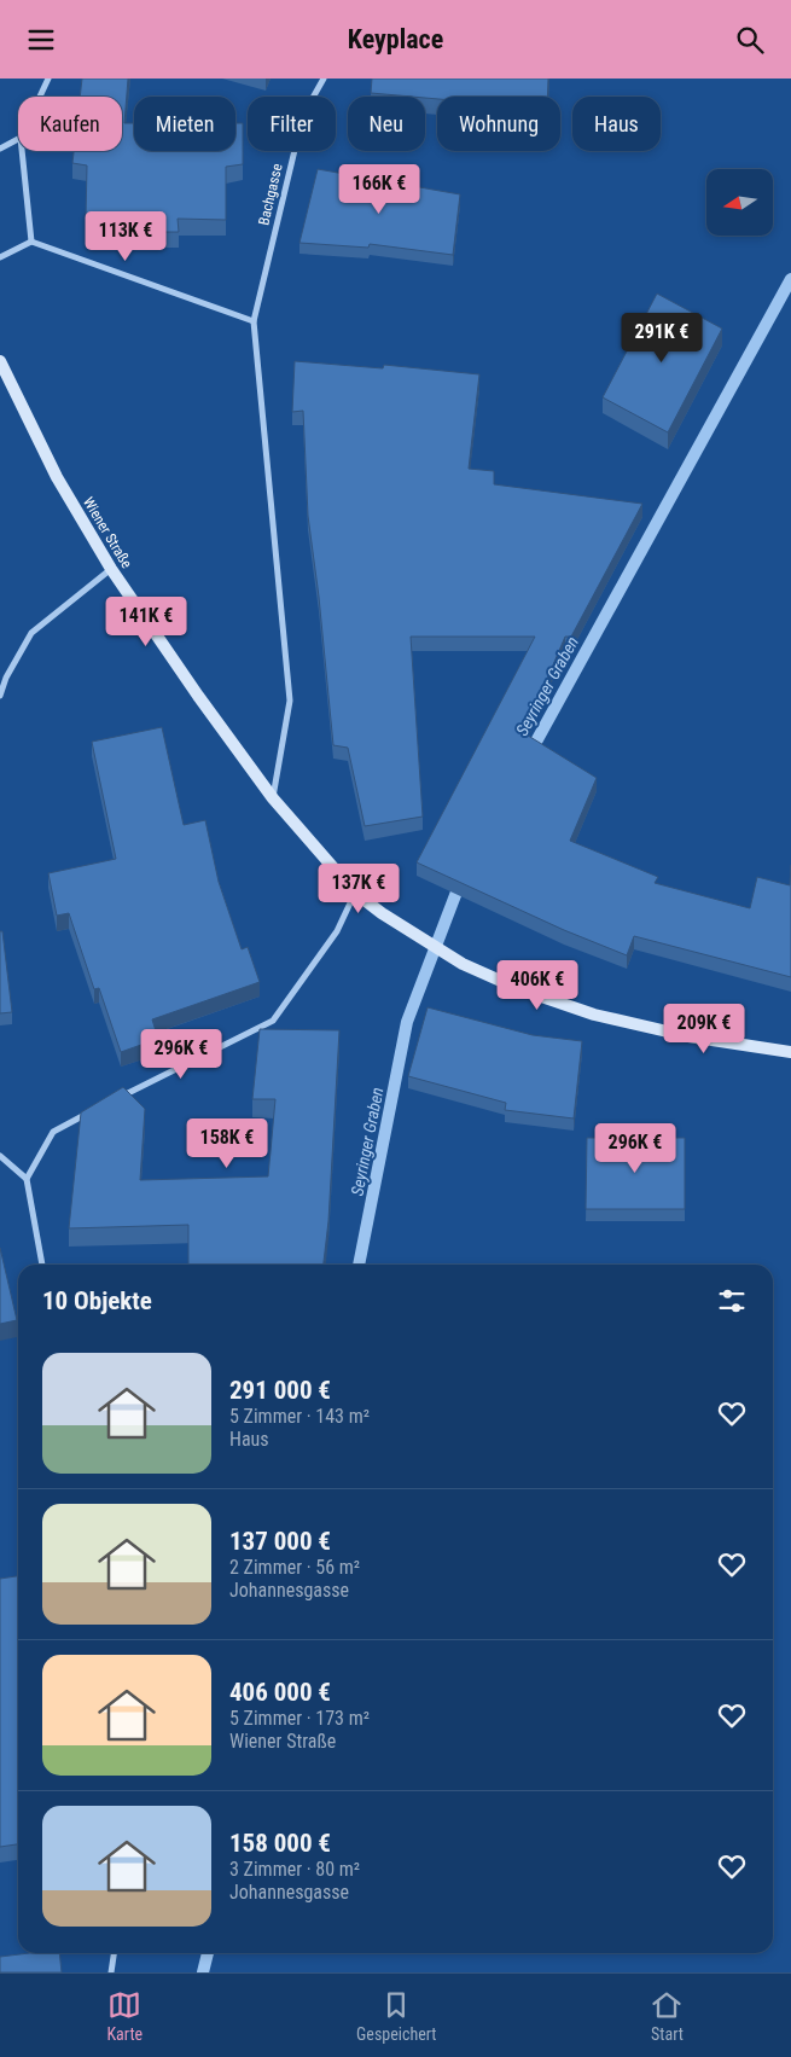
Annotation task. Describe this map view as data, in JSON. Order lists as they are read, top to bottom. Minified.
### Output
{"streets":{"street":["Bachgasse","Wiener Straße"]},"water":["Seyringer Graben"],"north":"left","page":{"header":"Keyplace","chip":["Kaufen","Mieten","Filter","Neu","Wohnung","Haus"],"price":["166K €","113K €","291K €","141K €","137K €","406K €","209K €","296K €","158K €","296K €"],"heading":"10 Objekte","list":[{"name":"291 000 €","note":"5 Zimmer · 143 m² · Haus"},{"name":"137 000 €","note":"2 Zimmer · 56 m² · Johannesgasse"},{"name":"406 000 €","note":"5 Zimmer · 173 m² · Wiener Straße"},{"name":"158 000 €","note":"3 Zimmer · 80 m² · Johannesgasse"}],"tabs":["Karte","Gespeichert","Start"]}}
